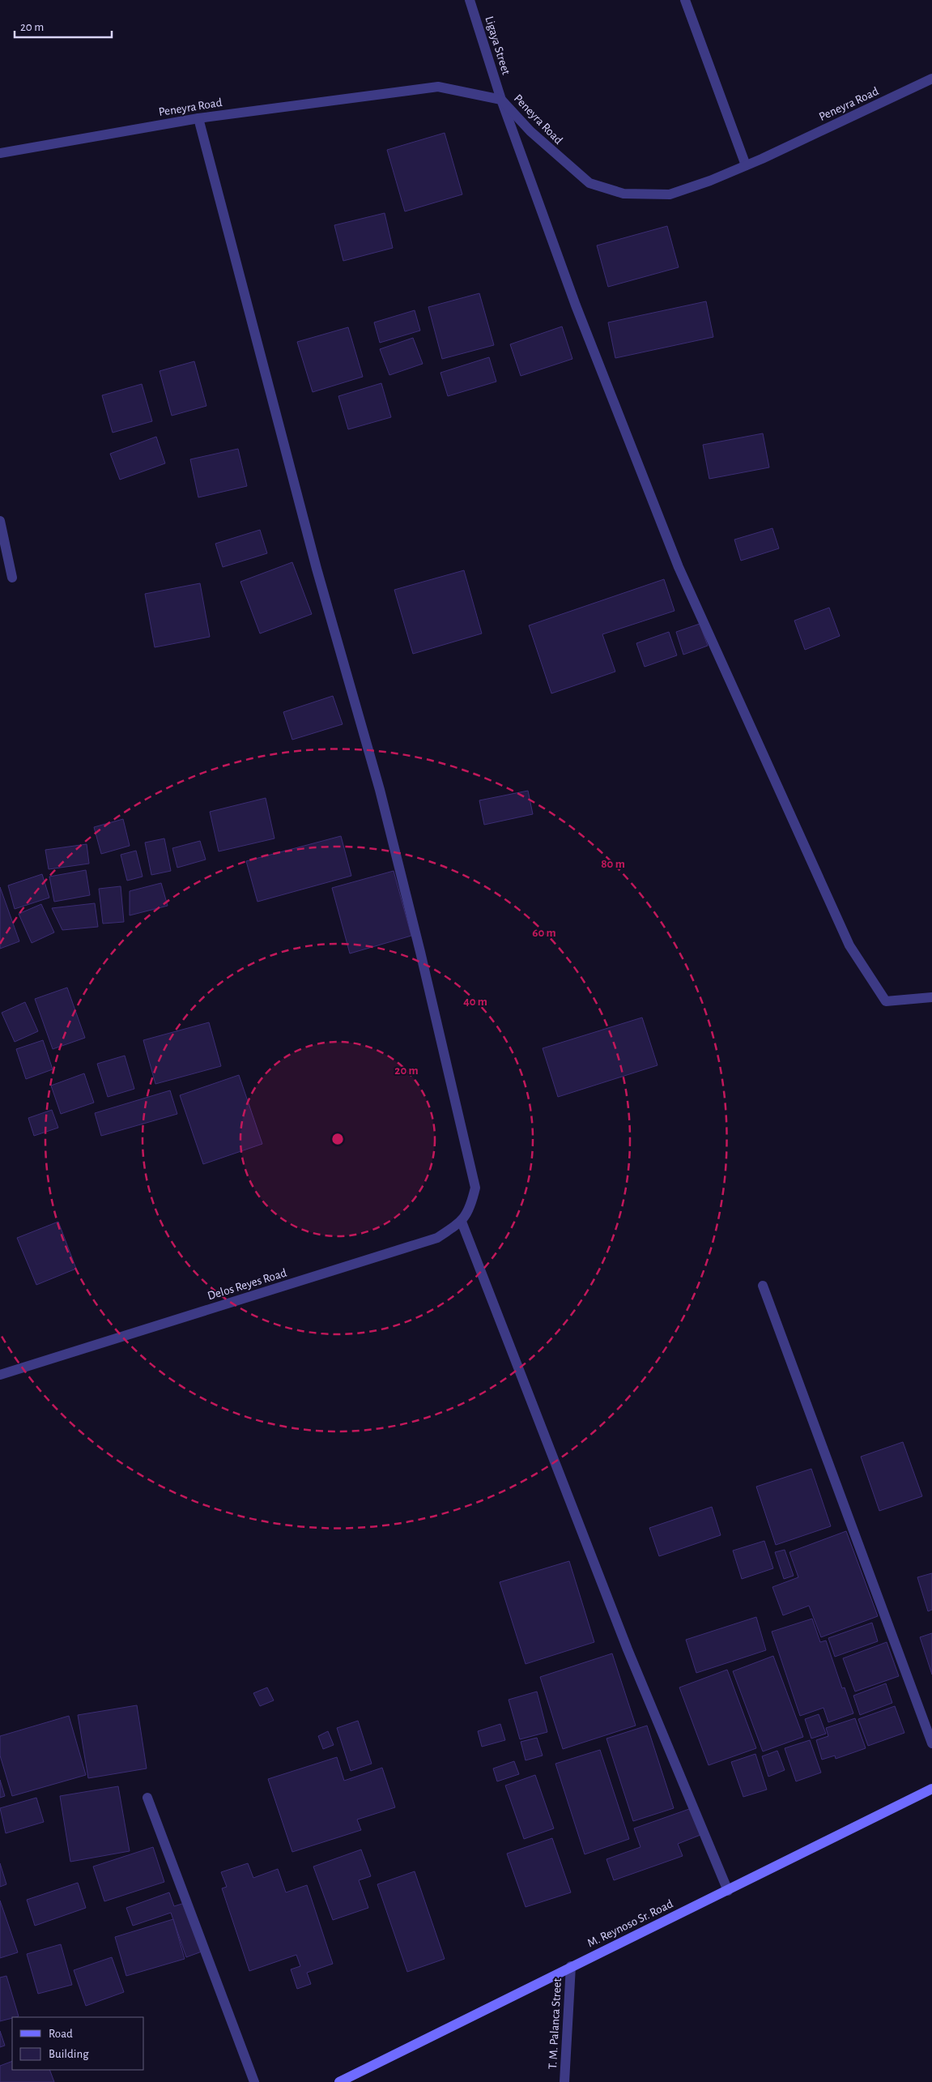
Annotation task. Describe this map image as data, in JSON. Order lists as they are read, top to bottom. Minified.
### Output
{"streets":{"street":["Ligaya Street","Peneyra Road","Delos Reyes Road","M. Reynoso Sr. Road","T. M. Palanca Street"]},"crossings":[["Ligaya Street","Peneyra Road"],["Peneyra Road","Delos Reyes Road"],["M. Reynoso Sr. Road","T. M. Palanca Street"]],"legend":["Road","Building"],"scale_bar":"20 m","rings":["80 m","60 m","40 m","20 m"]}
